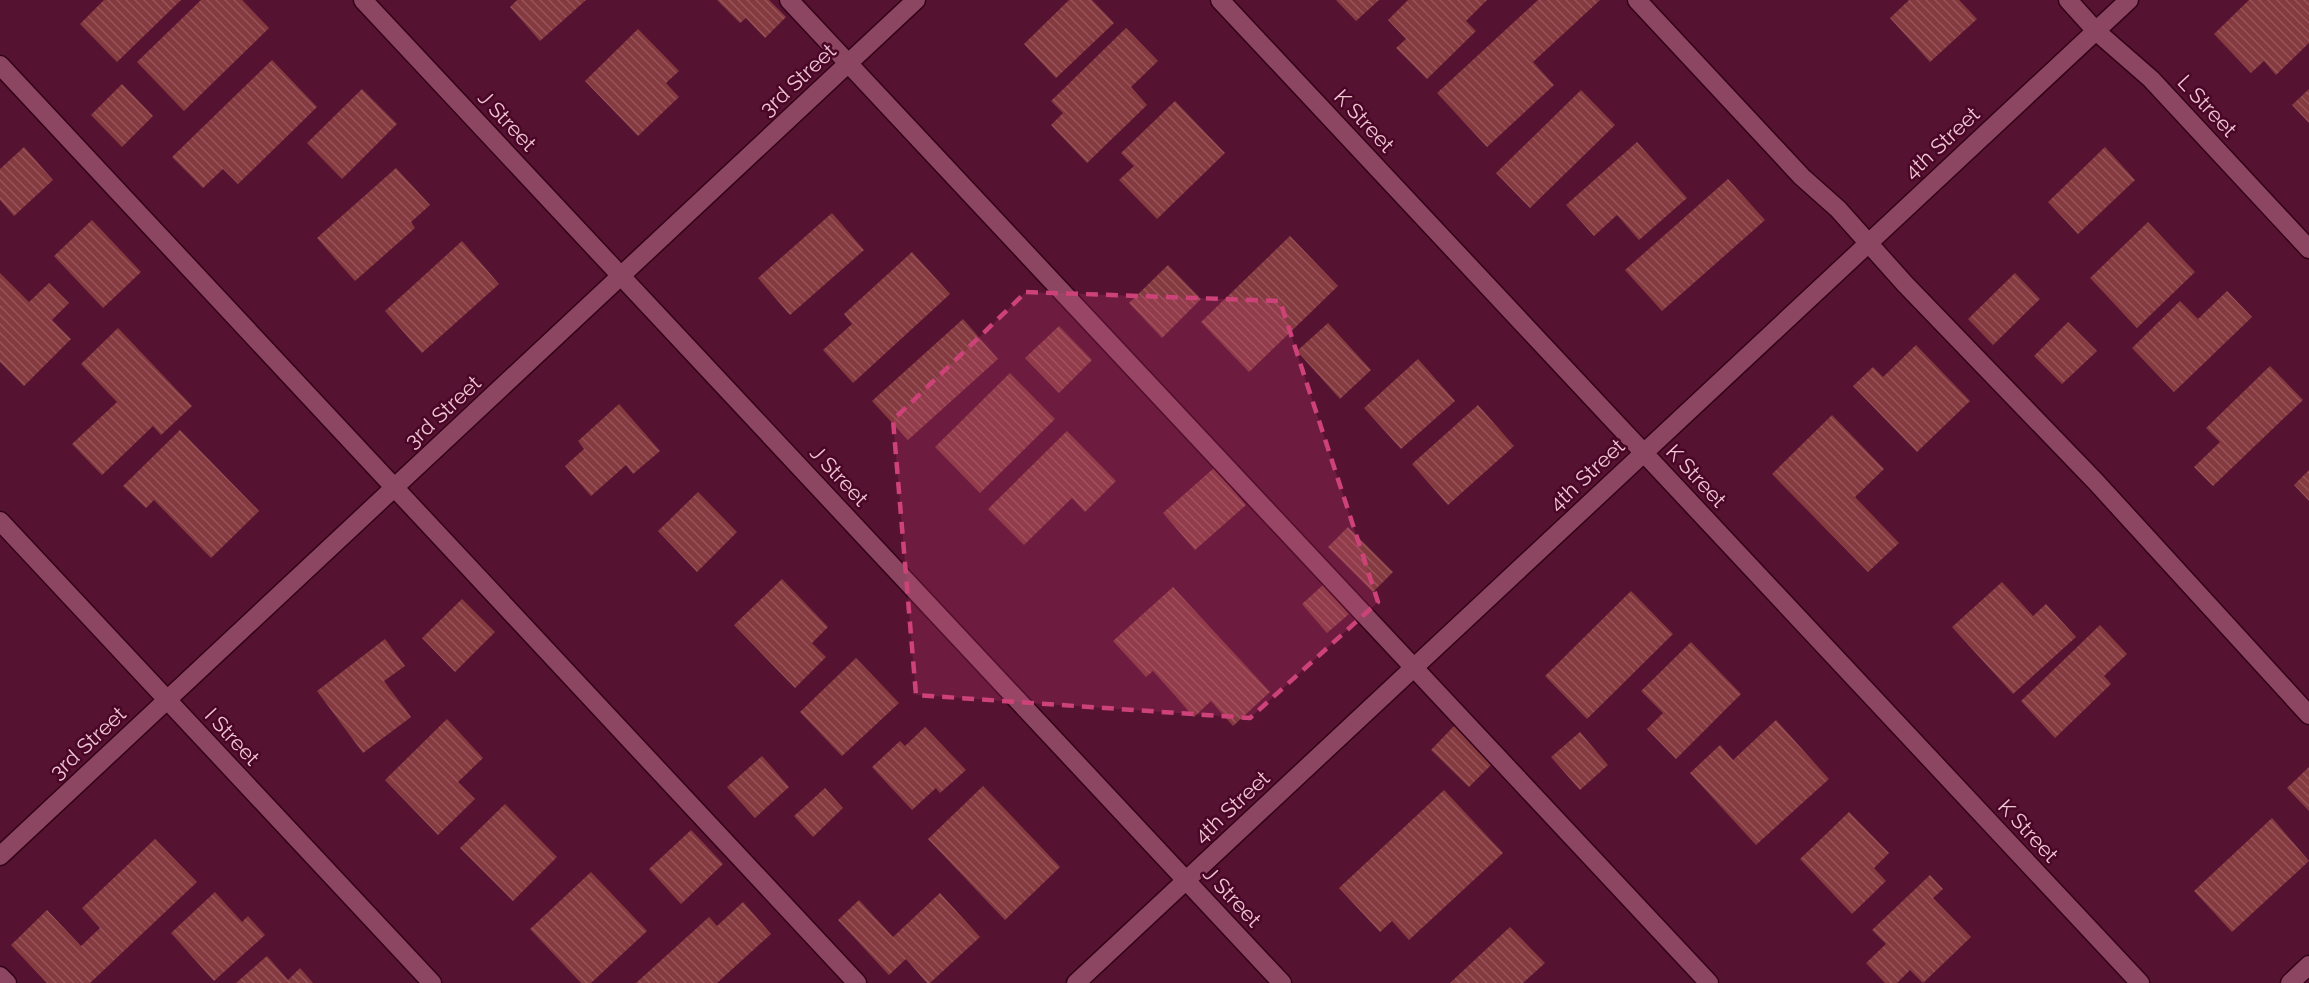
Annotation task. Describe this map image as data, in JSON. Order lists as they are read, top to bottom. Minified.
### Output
{"streets":{"street":["3rd Street","L Street","J Street","K Street","4th Street","I Street"]},"crossings":[["3rd Street","J Street"],["3rd Street","I Street"],["L Street","4th Street"],["J Street","4th Street"],["K Street","4th Street"]]}
